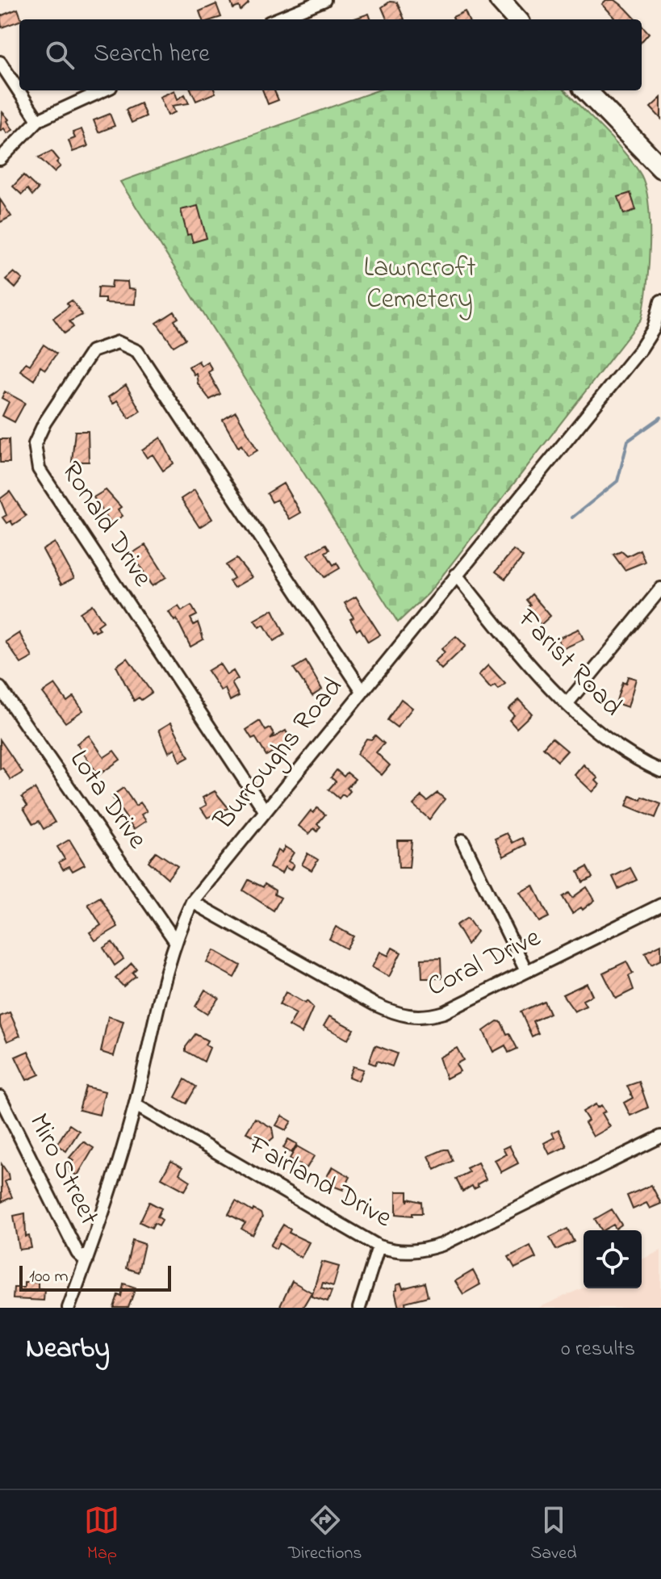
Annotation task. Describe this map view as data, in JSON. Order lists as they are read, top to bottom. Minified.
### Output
{"streets":{"street":["Ronald Drive","Farist Road","Burroughs Road","Lota Drive","Coral Drive","Miro Street","Fairland Drive"]},"crossings":[["Ronald Drive","Burroughs Road"],["Farist Road","Burroughs Road"],["Burroughs Road","Lota Drive"],["Burroughs Road","Coral Drive"],["Burroughs Road","Miro Street"],["Burroughs Road","Fairland Drive"]],"parks":["Lawncroft Cemetery"],"scale_bar":"100 m","page":{"search":"Search here","scale":"100 m","heading":["Nearby","0 results"],"nav":["Map","Directions","Saved"]}}
